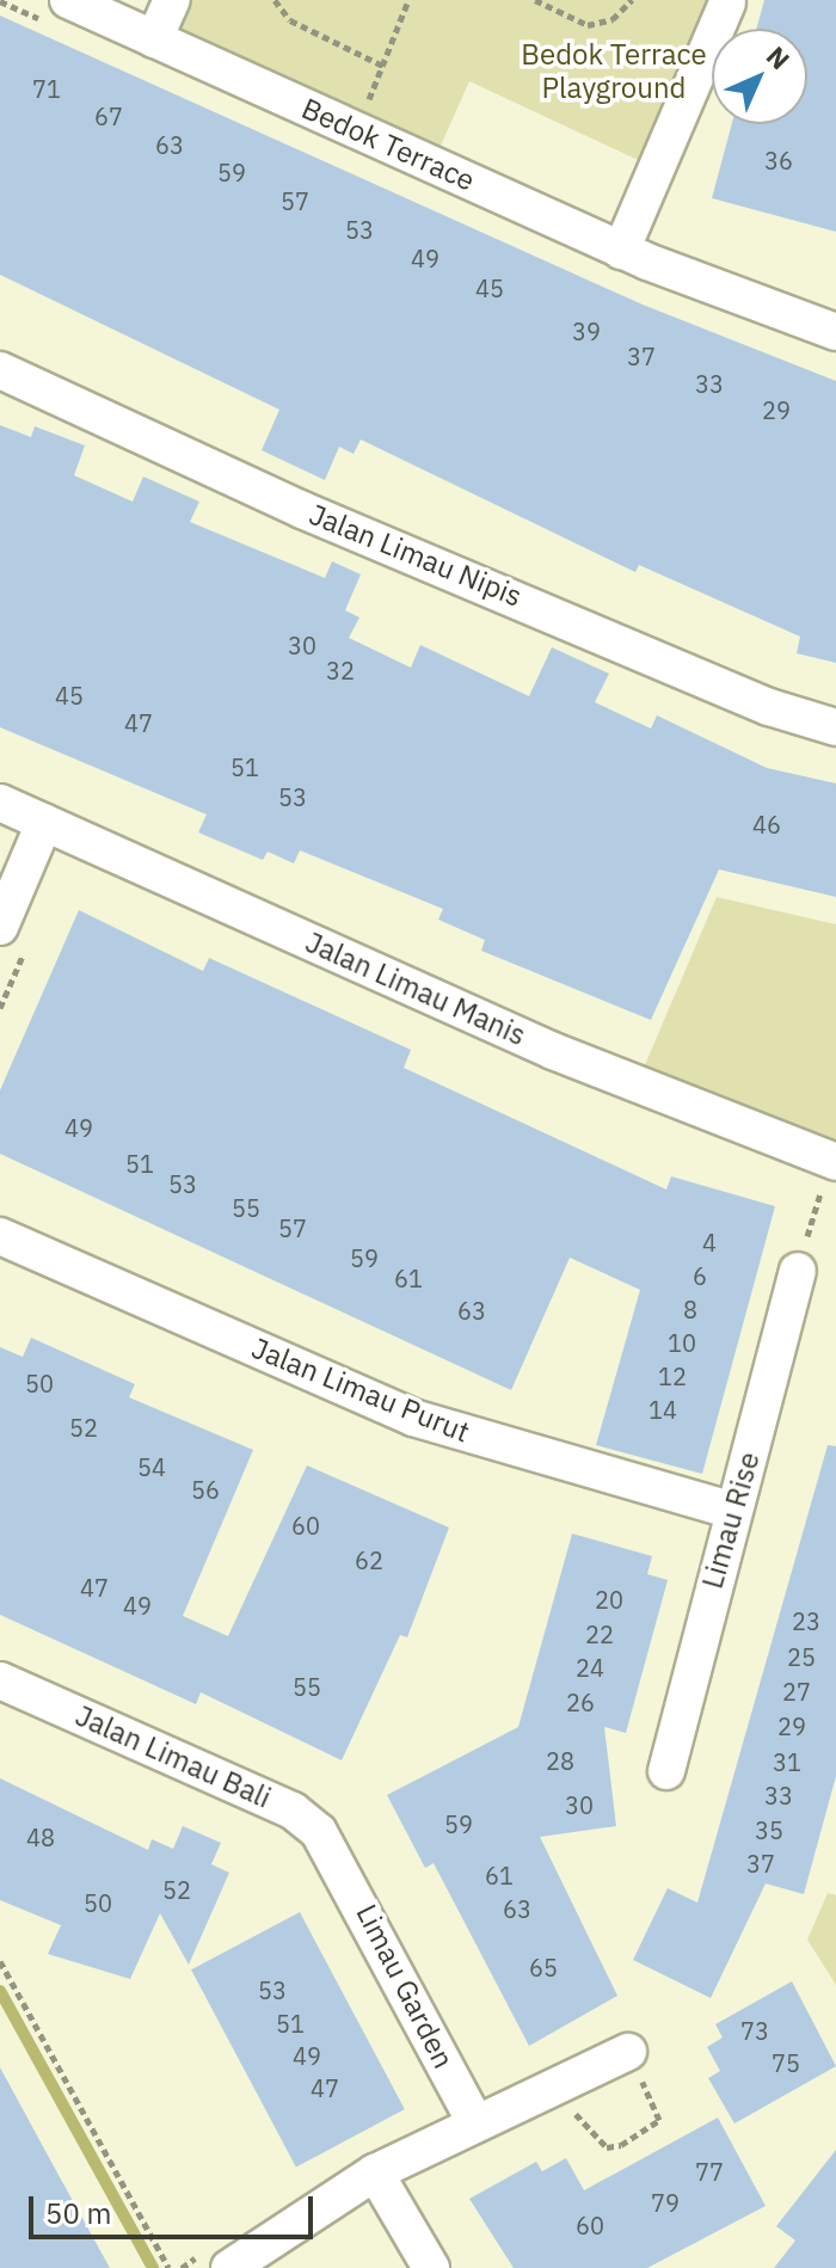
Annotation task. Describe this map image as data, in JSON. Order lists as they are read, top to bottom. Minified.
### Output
{"streets":{"street":["Bedok Terrace","Jalan Limau Nipis","Jalan Limau Manis","Jalan Limau Purut","Limau Rise","Jalan Limau Bali","Limau Garden"]},"crossings":[["Jalan Limau Purut","Limau Rise"],["Jalan Limau Bali","Limau Garden"]],"parks":["Bedok Terrace Playground"],"house_numbers":["71","67","63","36","59","57","53","49","45","39","37","33","29","30","32","45","47","51","53","46","49","51","53","55","57","4","59","6","61","8","63","10","12","50","14","52","54","56","60","62","47","20","49","23","22","25","24","55","27","26","29","28","31","33","30","59","35","48","37","61","52","50","63","65","53","51","73","49","75","47","77","79","60"],"scale_bar":"50 m","north":"top right"}
